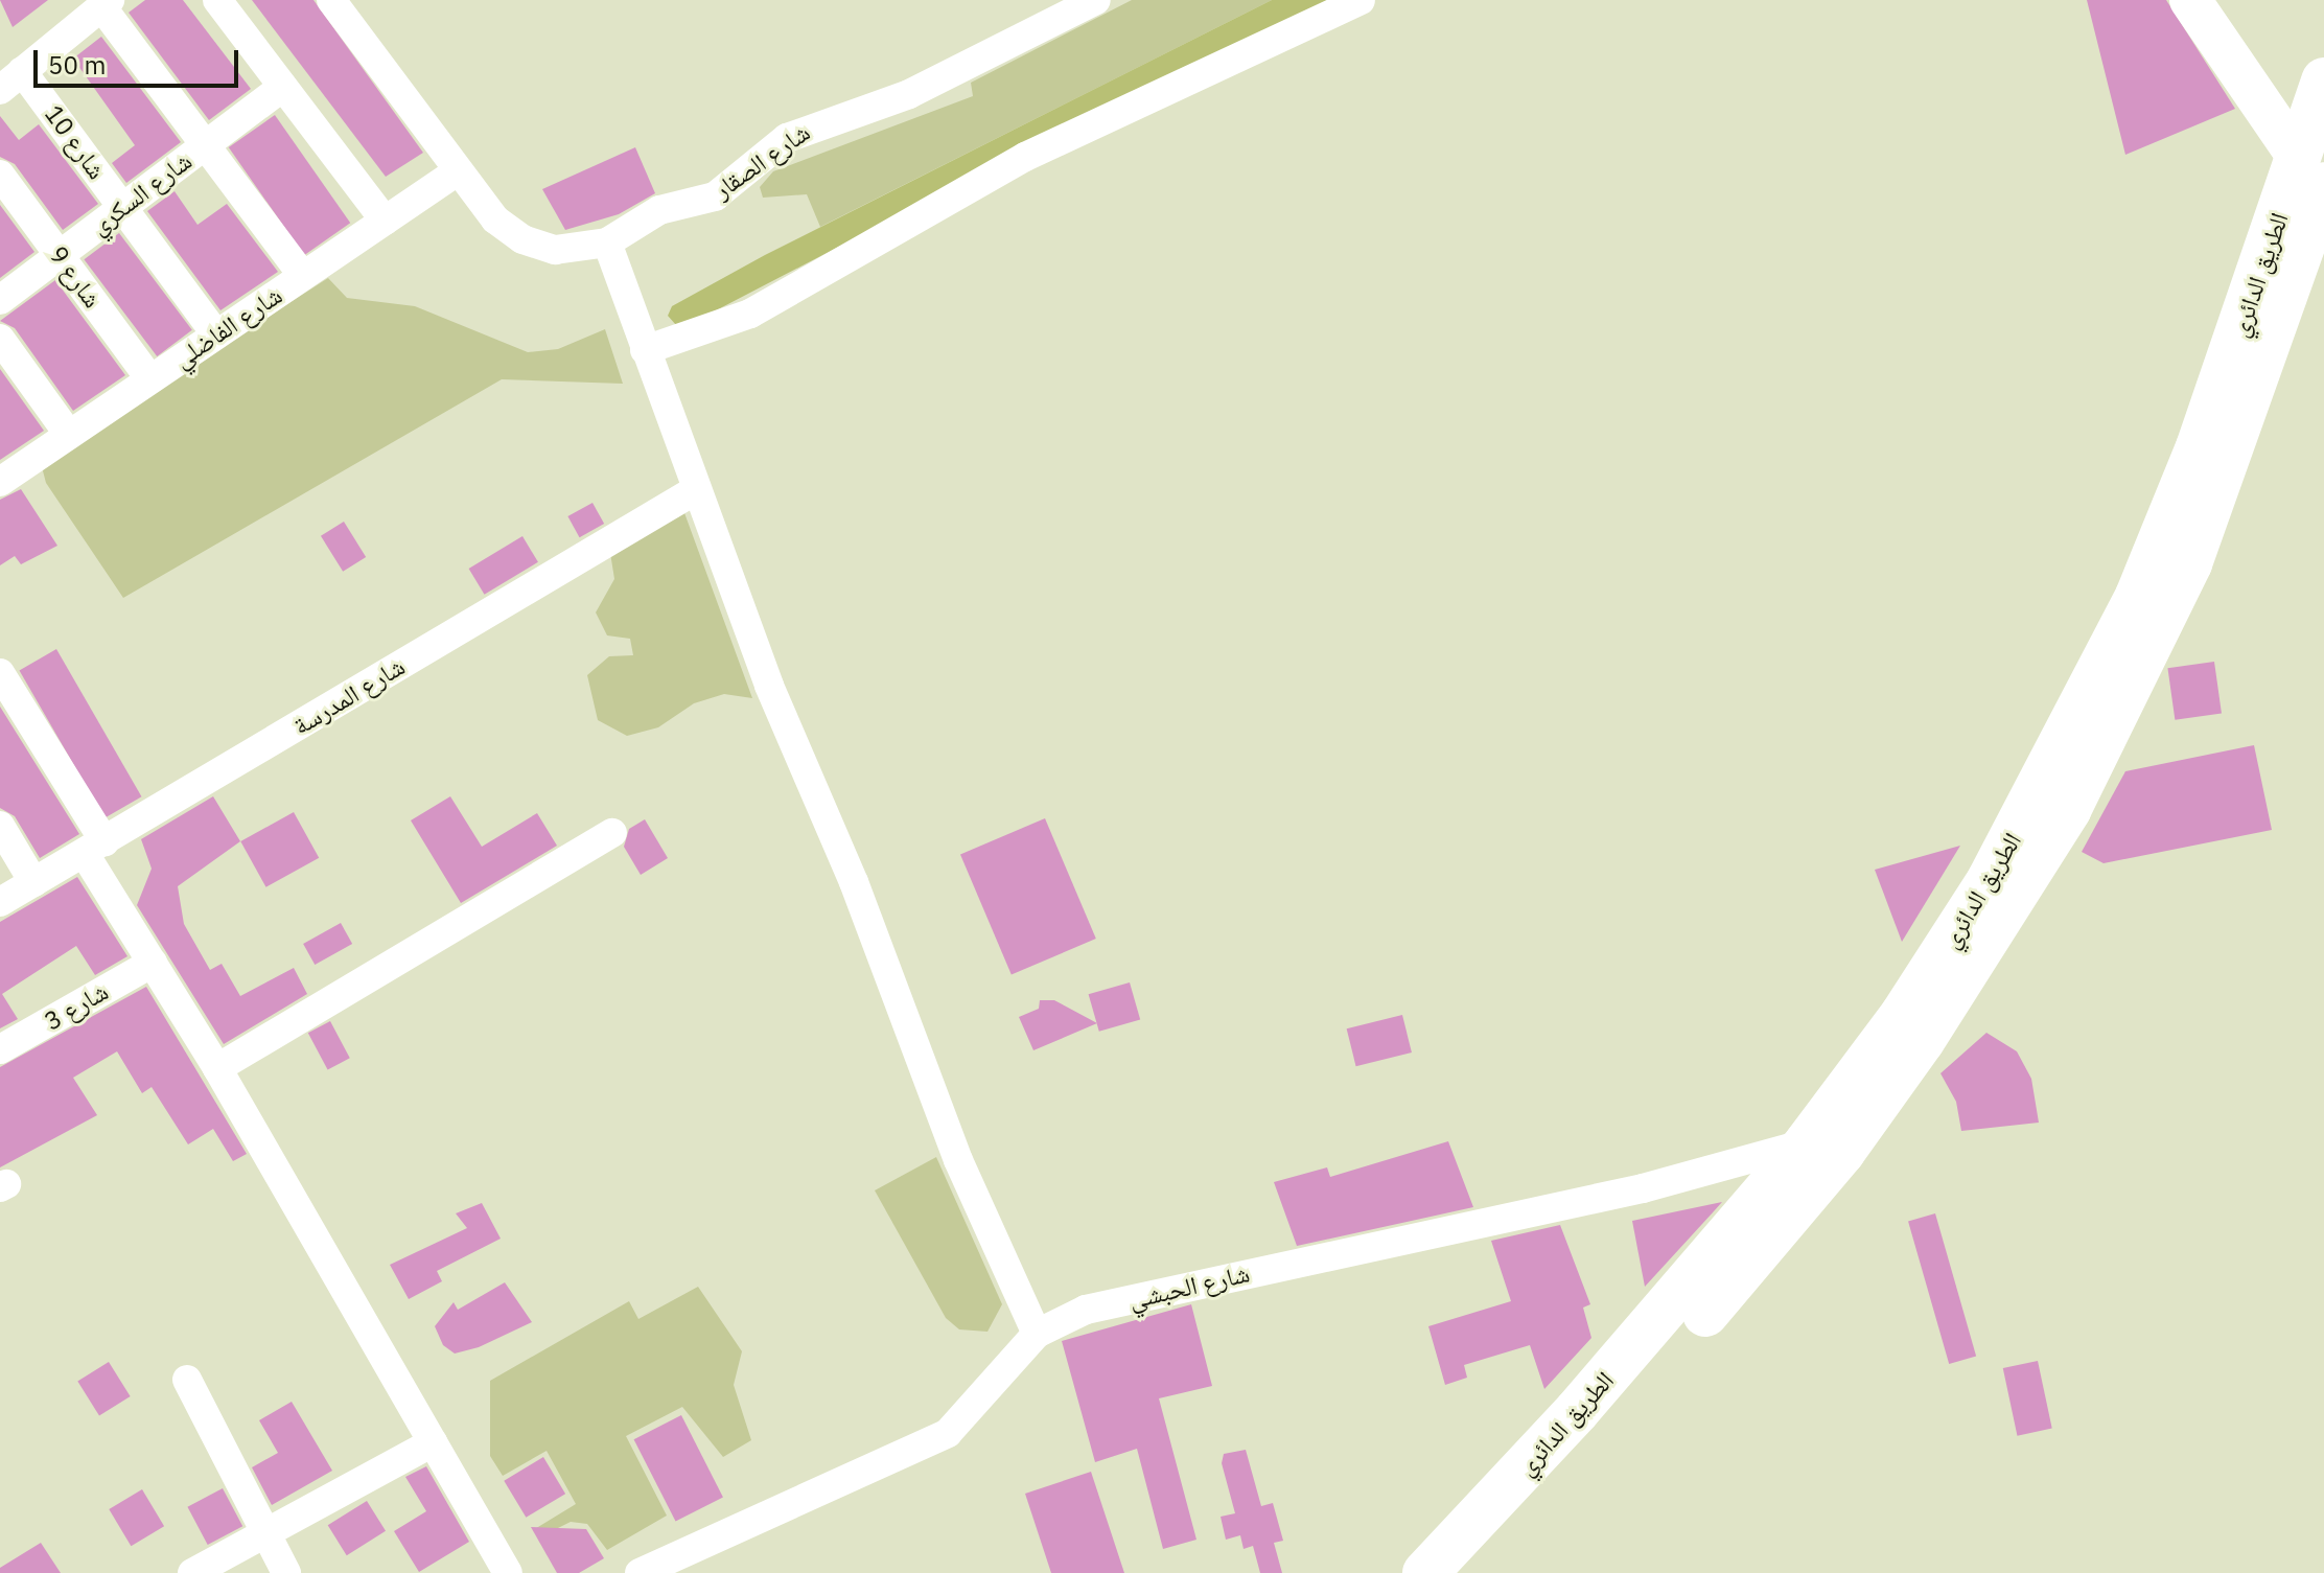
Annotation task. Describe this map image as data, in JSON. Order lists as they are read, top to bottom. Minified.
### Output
{"streets":{"highway":["الطريق الدائري"],"street":["شارع 10","شارع الصقار","شارع السكري","شارع 9","شارع الفاضلي","شارع المدرسة","شارع 3","شارع الحبشي"]},"crossings":[["شارع 10","شارع السكري"],["شارع 10","شارع الفاضلي"],["شارع الصقار","شارع الفاضلي"],["شارع السكري","شارع 9"],["الطريق الدائري","شارع الحبشي"],["شارع 9","شارع الفاضلي"]],"scale_bar":"50 m"}
